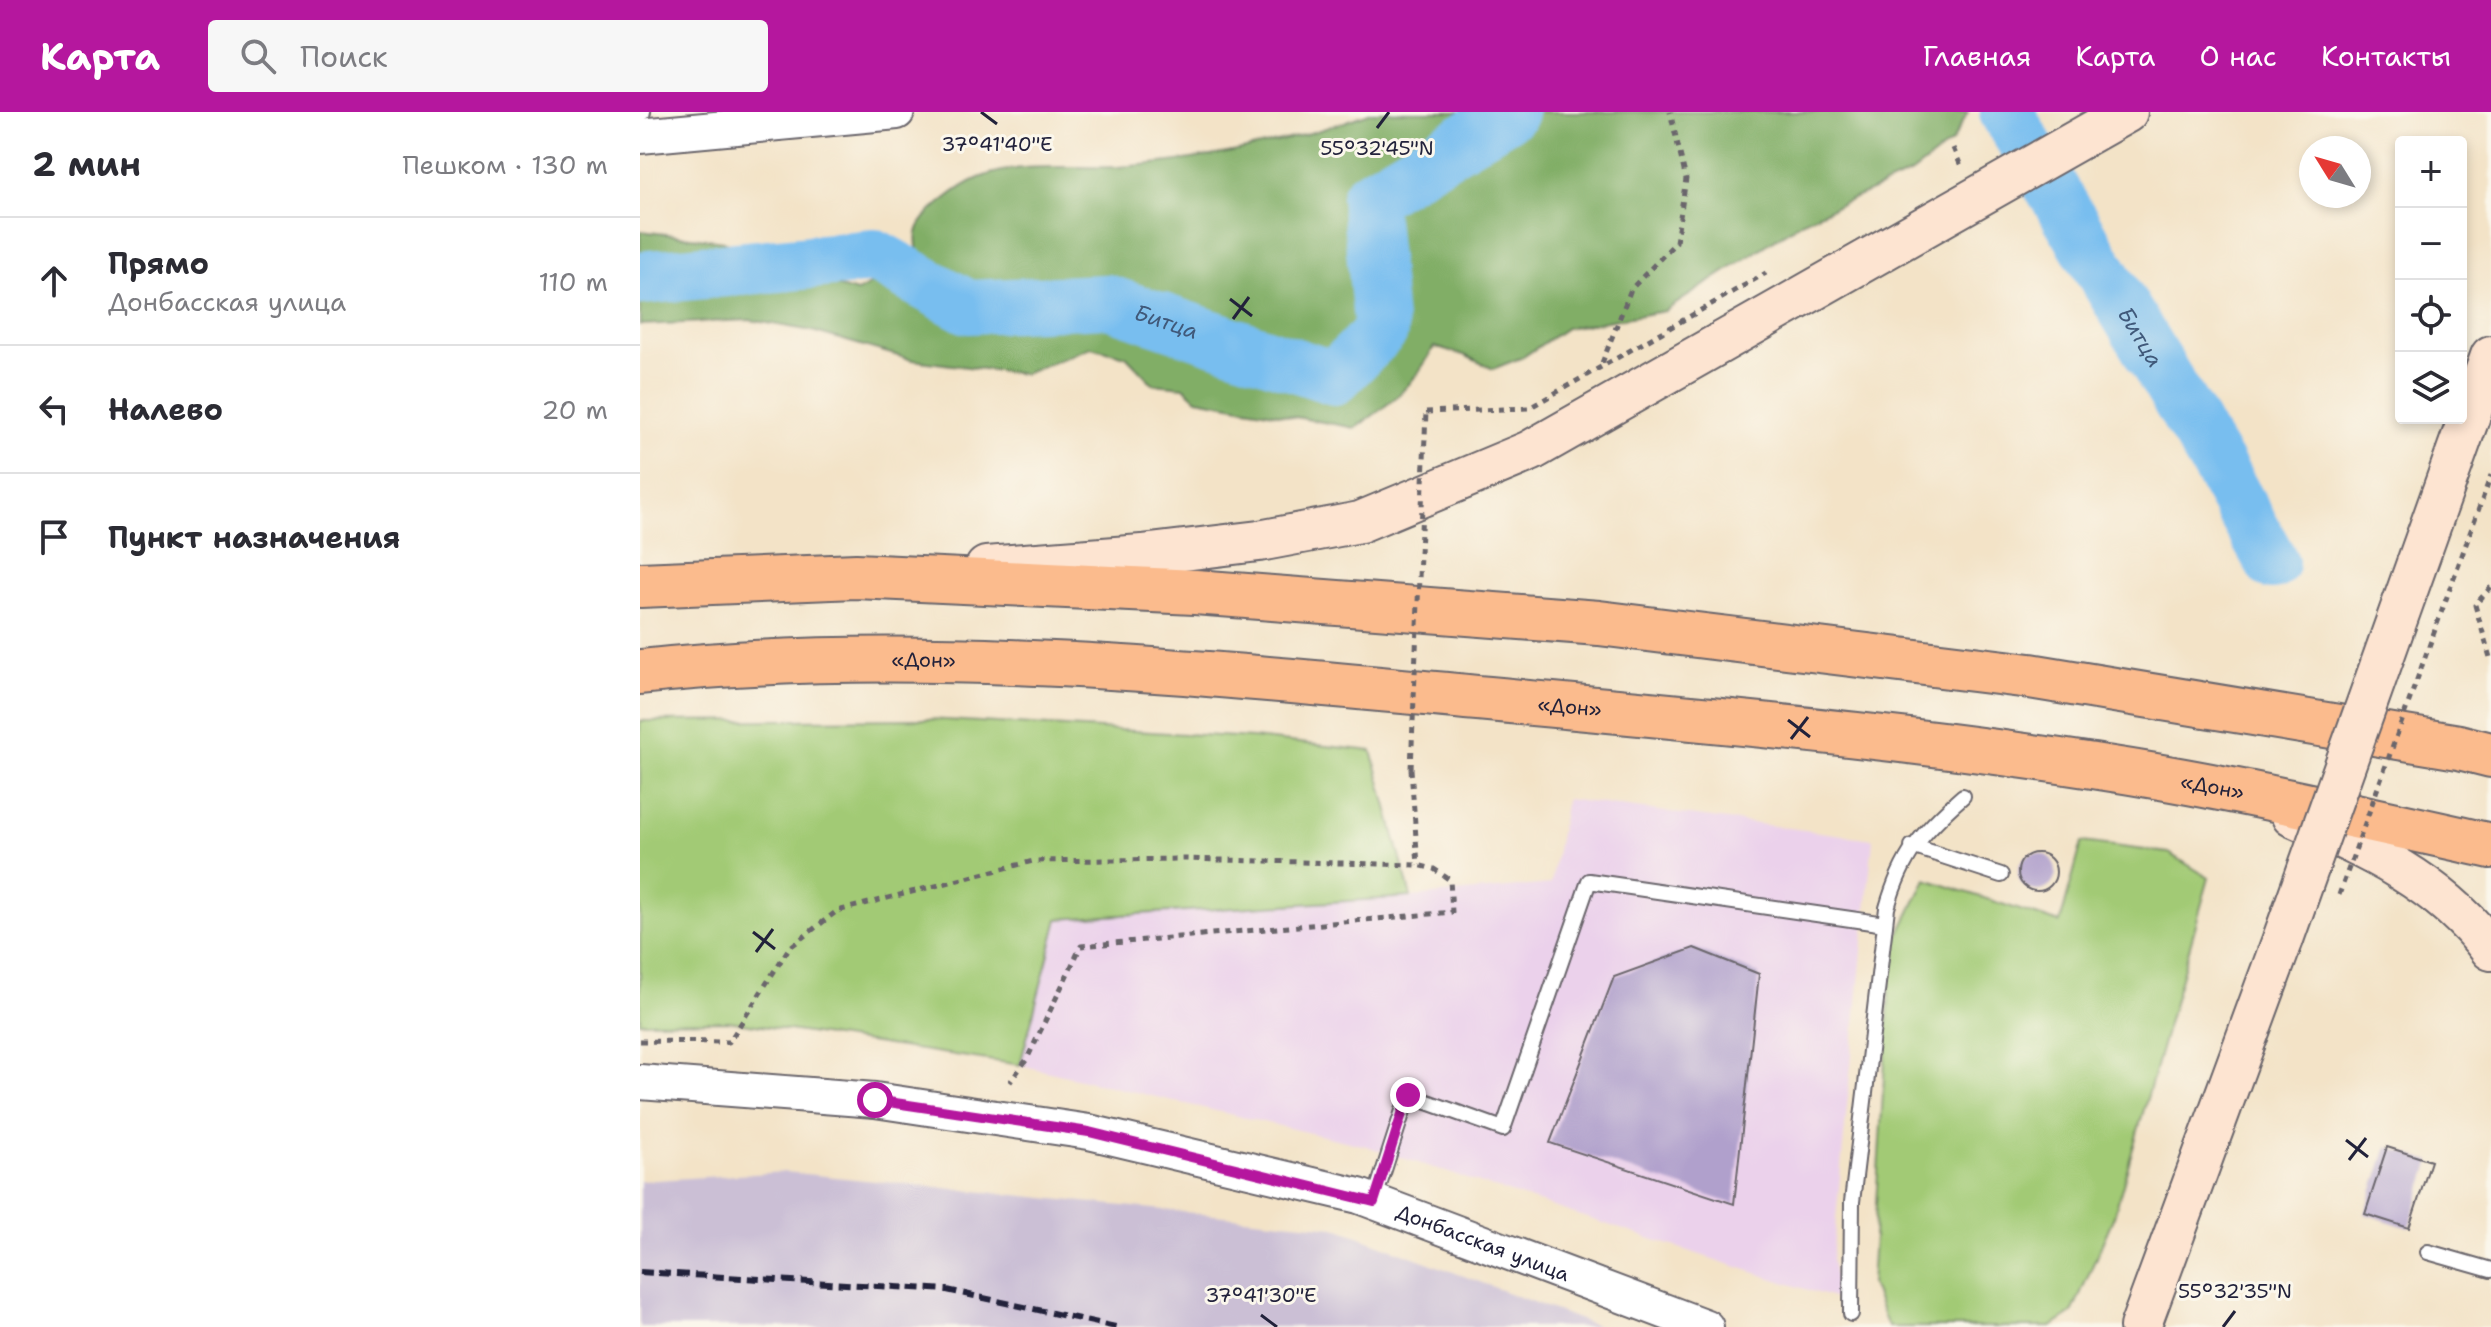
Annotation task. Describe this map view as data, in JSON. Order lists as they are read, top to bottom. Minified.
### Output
{"streets":{"highway":["«Дон»"],"street":["Донбасская улица"]},"water":["Битца"],"north":"top left","page":{"header":"Карта","search":"Поиск","nav":["Главная","Карта","О нас","Контакты"],"heading":["2 мин","Пешком · 130 m"],"map_buttons":["+","−"],"list":[["Прямо","Донбасская улица","110 m"],["Налево","20 m"],"Пункт назначения"]},"coordinates":["37°41'40\"E","55°32'45\"N","55°32'35\"N","37°41'30\"E"]}
